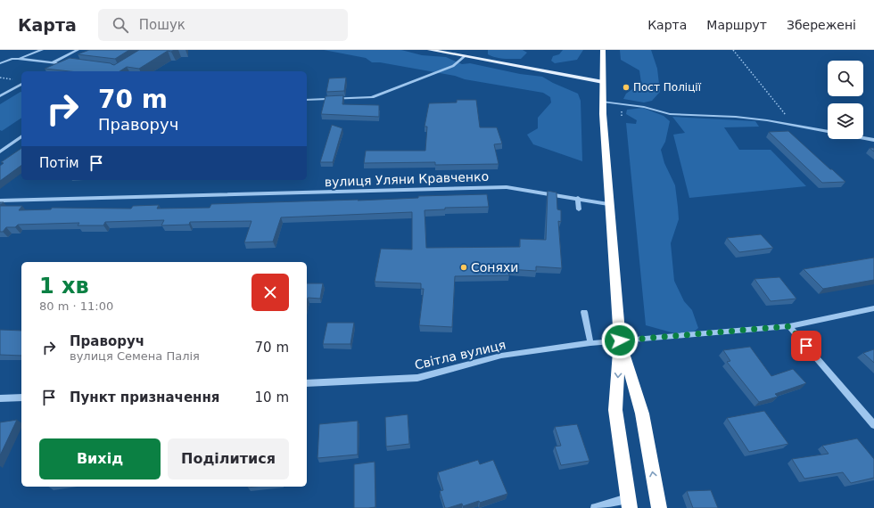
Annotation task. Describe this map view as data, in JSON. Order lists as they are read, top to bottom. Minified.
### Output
{"streets":{"street":["вулиця Уляни Кравченко","Світла вулиця"]},"places":["Пост Поліції","Соняхи"],"page":{"header":"Карта","search":"Пошук","nav":["Карта","Маршрут","Збережені"],"turn":["70 m","Праворуч"],"then":"Потім","heading":["1 хв","80 m · 11:00"],"list":[{"name":"Праворуч","note":"вулиця Семена Палія","value":"70 m"},{"name":"Пункт призначення","value":"10 m"}],"buttons":["Вихід","Поділитися"]}}
